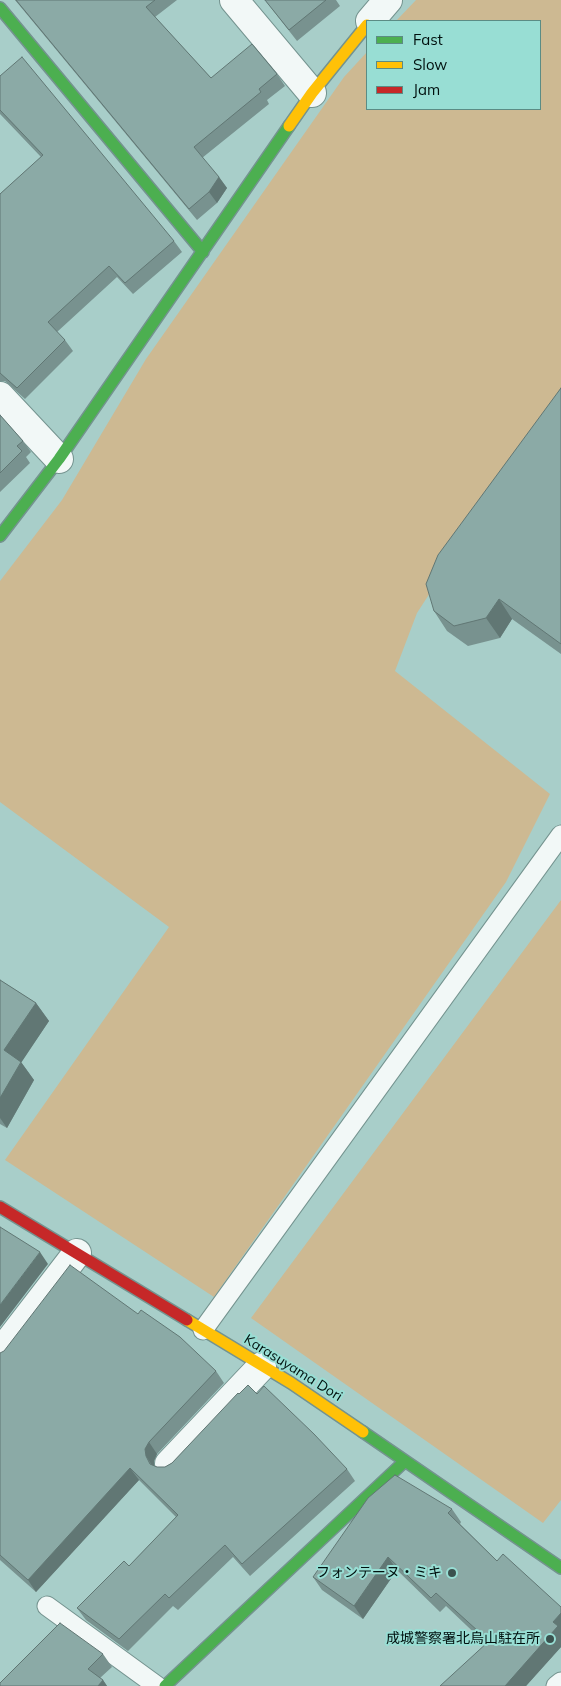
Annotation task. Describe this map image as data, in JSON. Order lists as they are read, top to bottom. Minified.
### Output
{"streets":{"street":["Karasuyama Dori"]},"places":["フォンテーヌ・ミキ","成城警察署北烏山駐在所"],"legend":["Fast","Slow","Jam"]}
